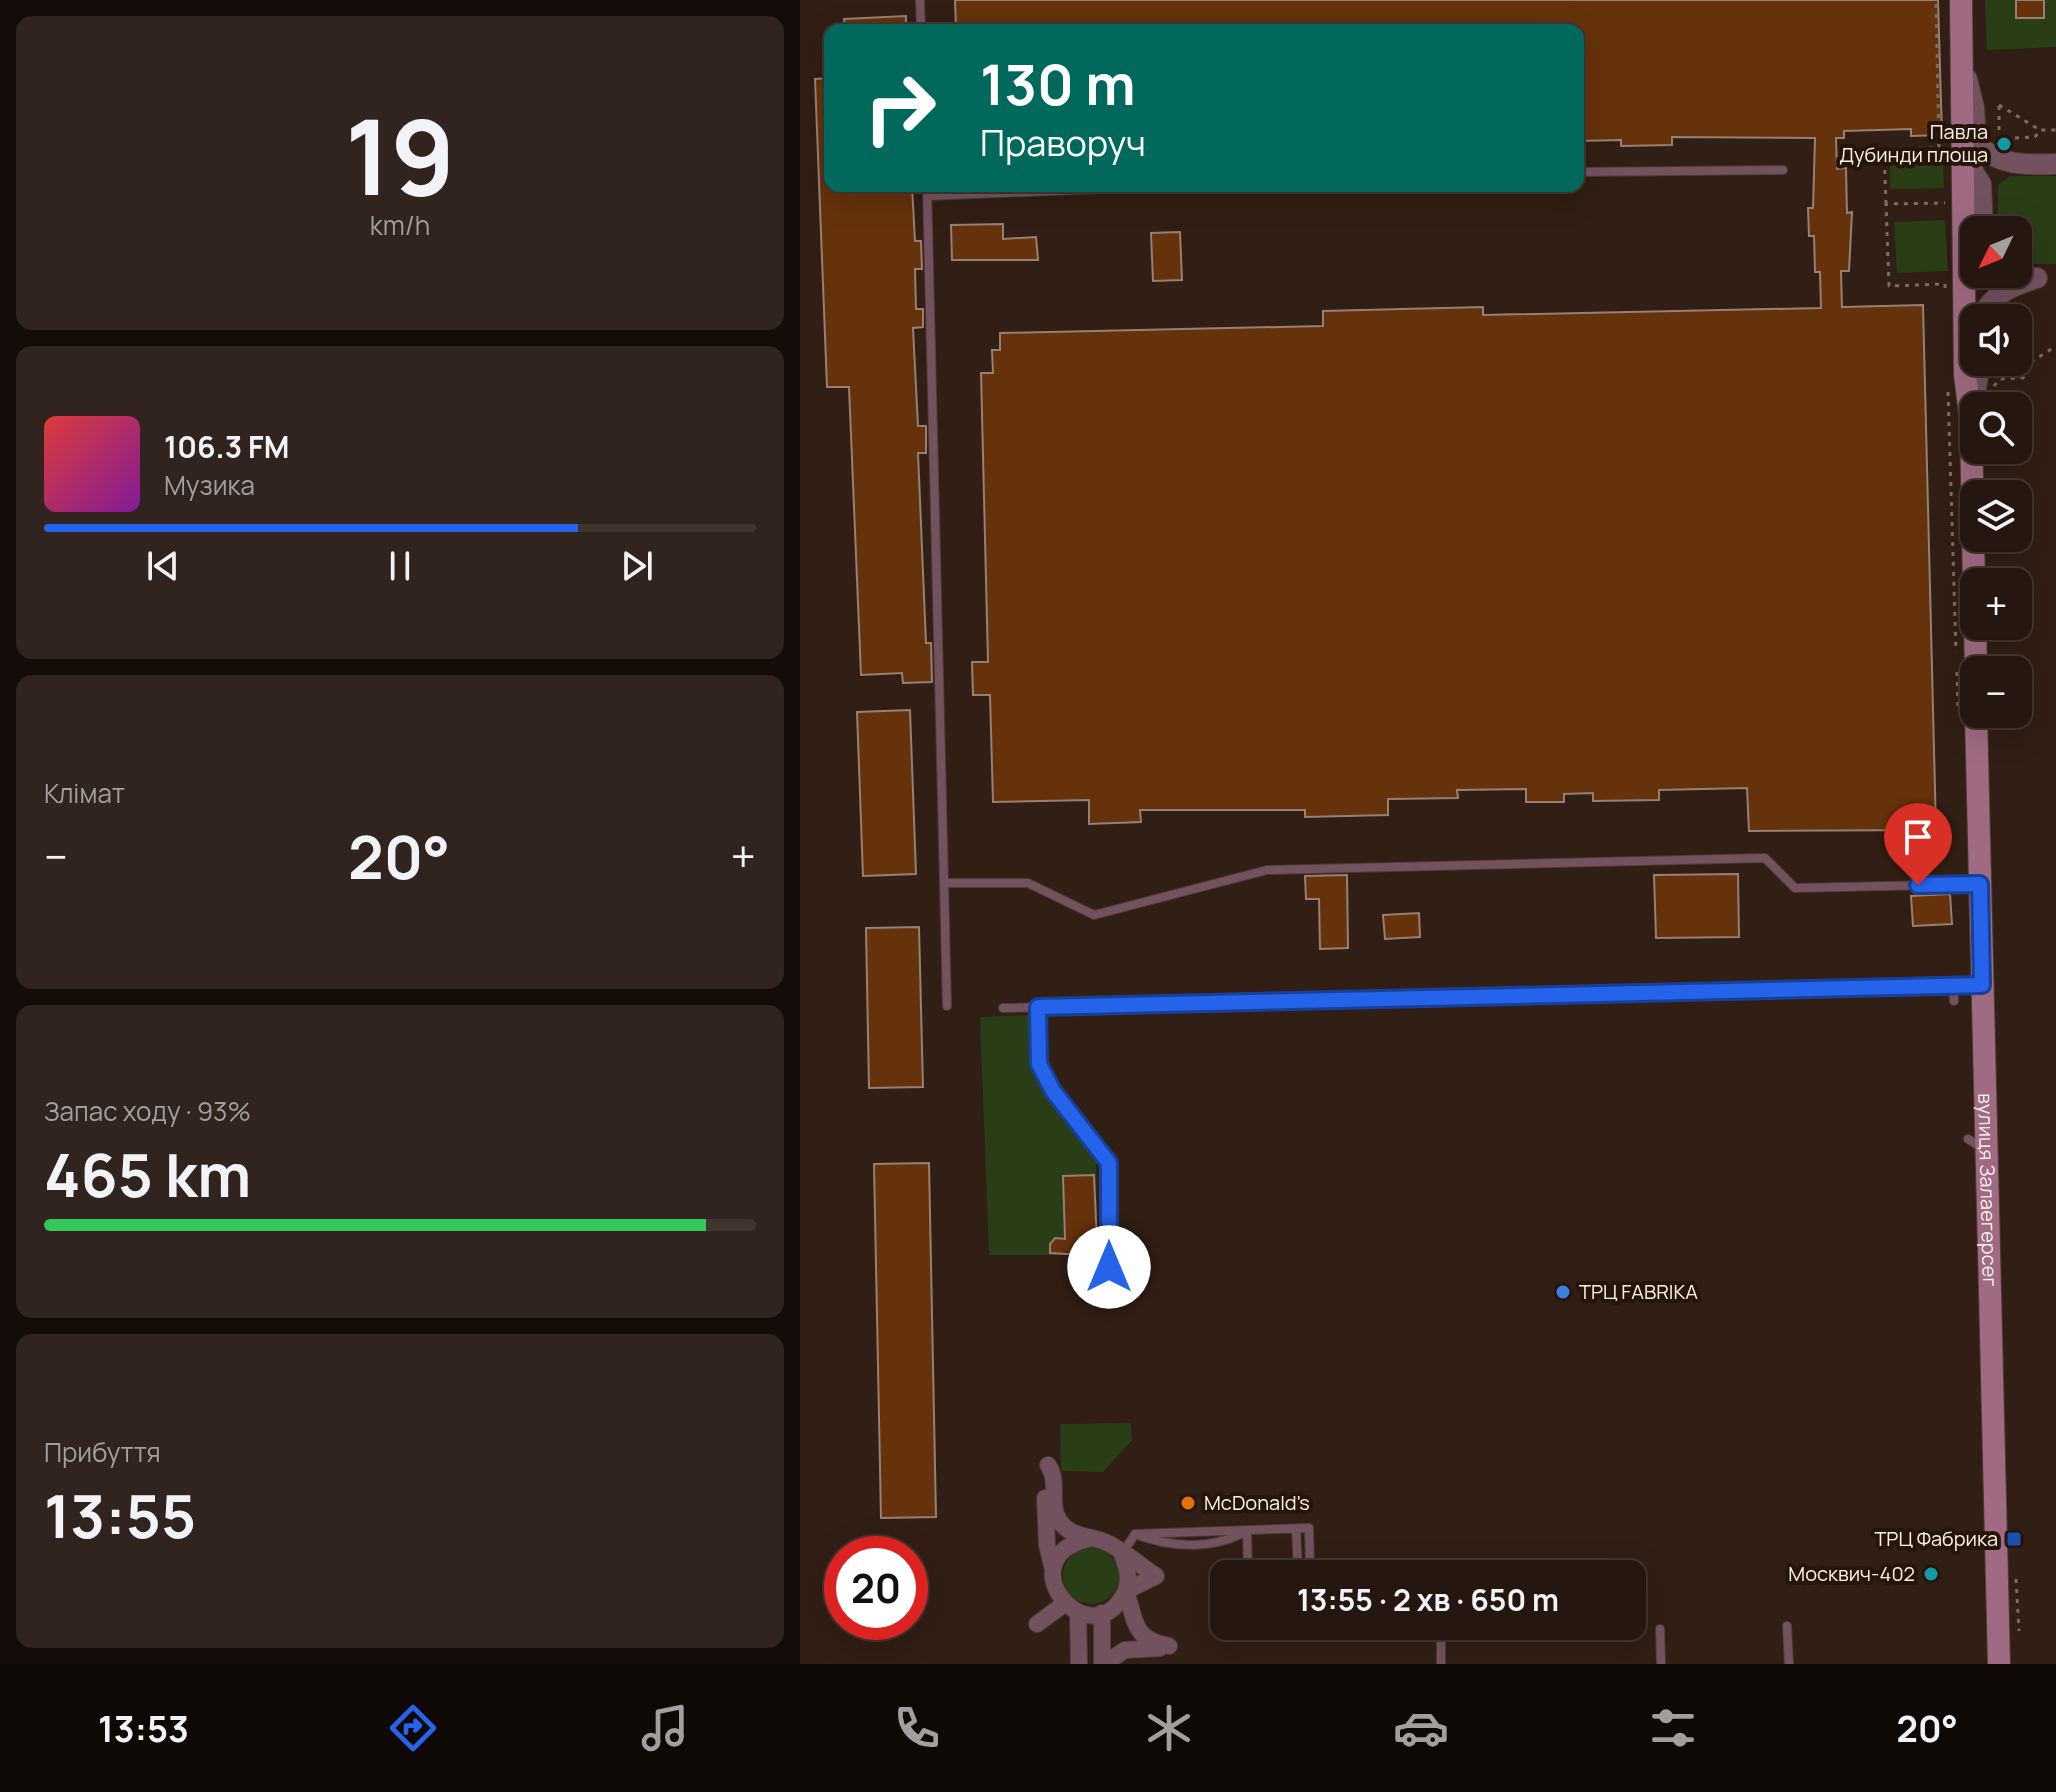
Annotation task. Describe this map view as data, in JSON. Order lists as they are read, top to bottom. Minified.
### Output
{"streets":{"main road":["вулиця Залаегерсег"]},"places":{"other":["Павла Дубинди площа","ТРЦ FABRIKA","McDonald's","Москвич-402"],"transit":["ТРЦ Фабрика"]},"north":"bottom left","page":{"tile":[["19","km/h"],"Клімат",["Запас ходу · 93%","465 km"],["Прибуття","13:55"]],"turn":["130 m","Праворуч"],"map_buttons":["+","−"],"song":["106.3 FM","Музика"],"heat":["−","20°","+"],"limit":"20","trip":"13:55 · 2 хв · 650 m","tabs":["13:53","20°"]}}
